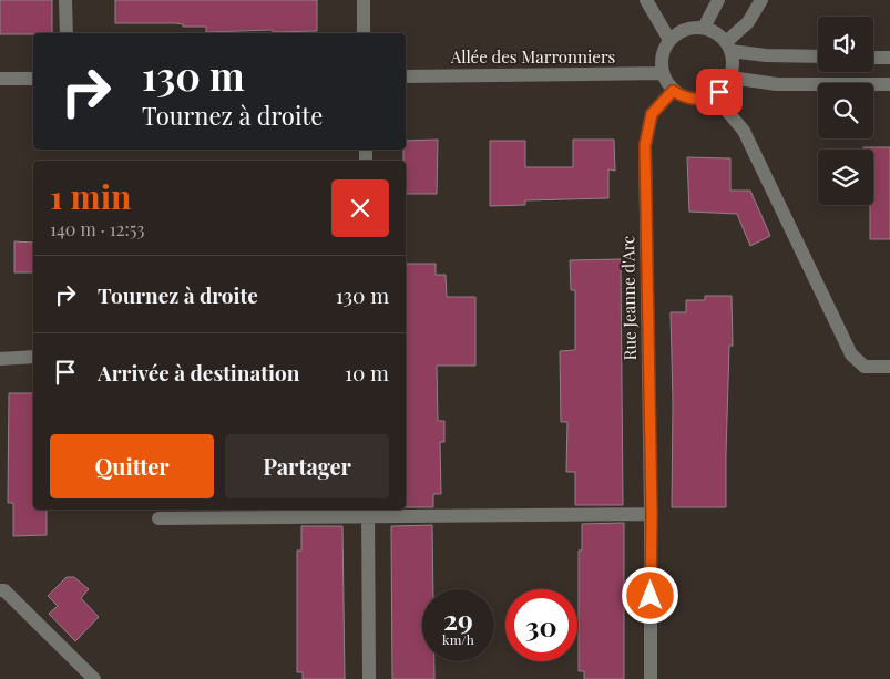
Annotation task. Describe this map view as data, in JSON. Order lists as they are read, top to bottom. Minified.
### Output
{"streets":{"street":["Allée des Marronniers","Rue Jeanne d'Arc"]},"crossings":[["Allée des Marronniers","Rue Jeanne d'Arc"]],"page":{"turn":["130 m","Tournez à droite"],"heading":["1 min","140 m · 12:53"],"list":[{"name":"Tournez à droite","value":"130 m"},{"name":"Arrivée à destination","value":"10 m"}],"buttons":["Quitter","Partager"],"speed":"29 km/h","limit":"30"}}
